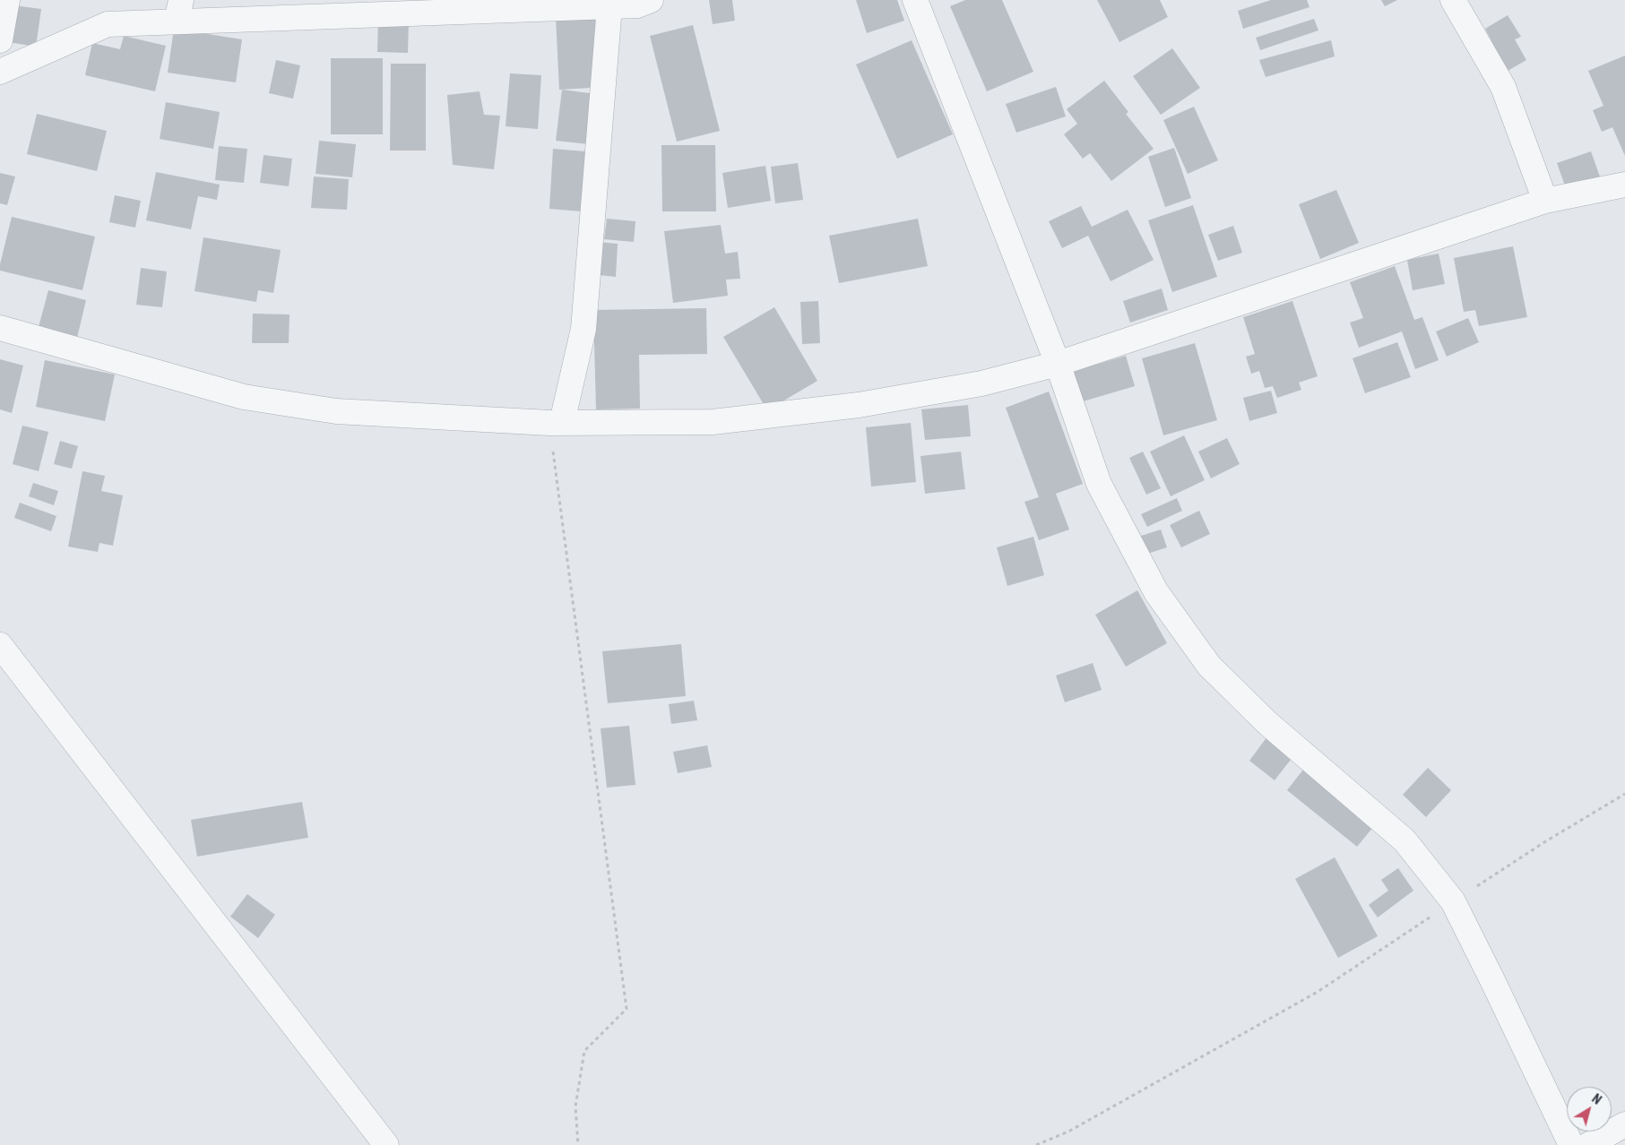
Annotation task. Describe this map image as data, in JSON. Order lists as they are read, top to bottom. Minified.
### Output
{"north":"top right"}
